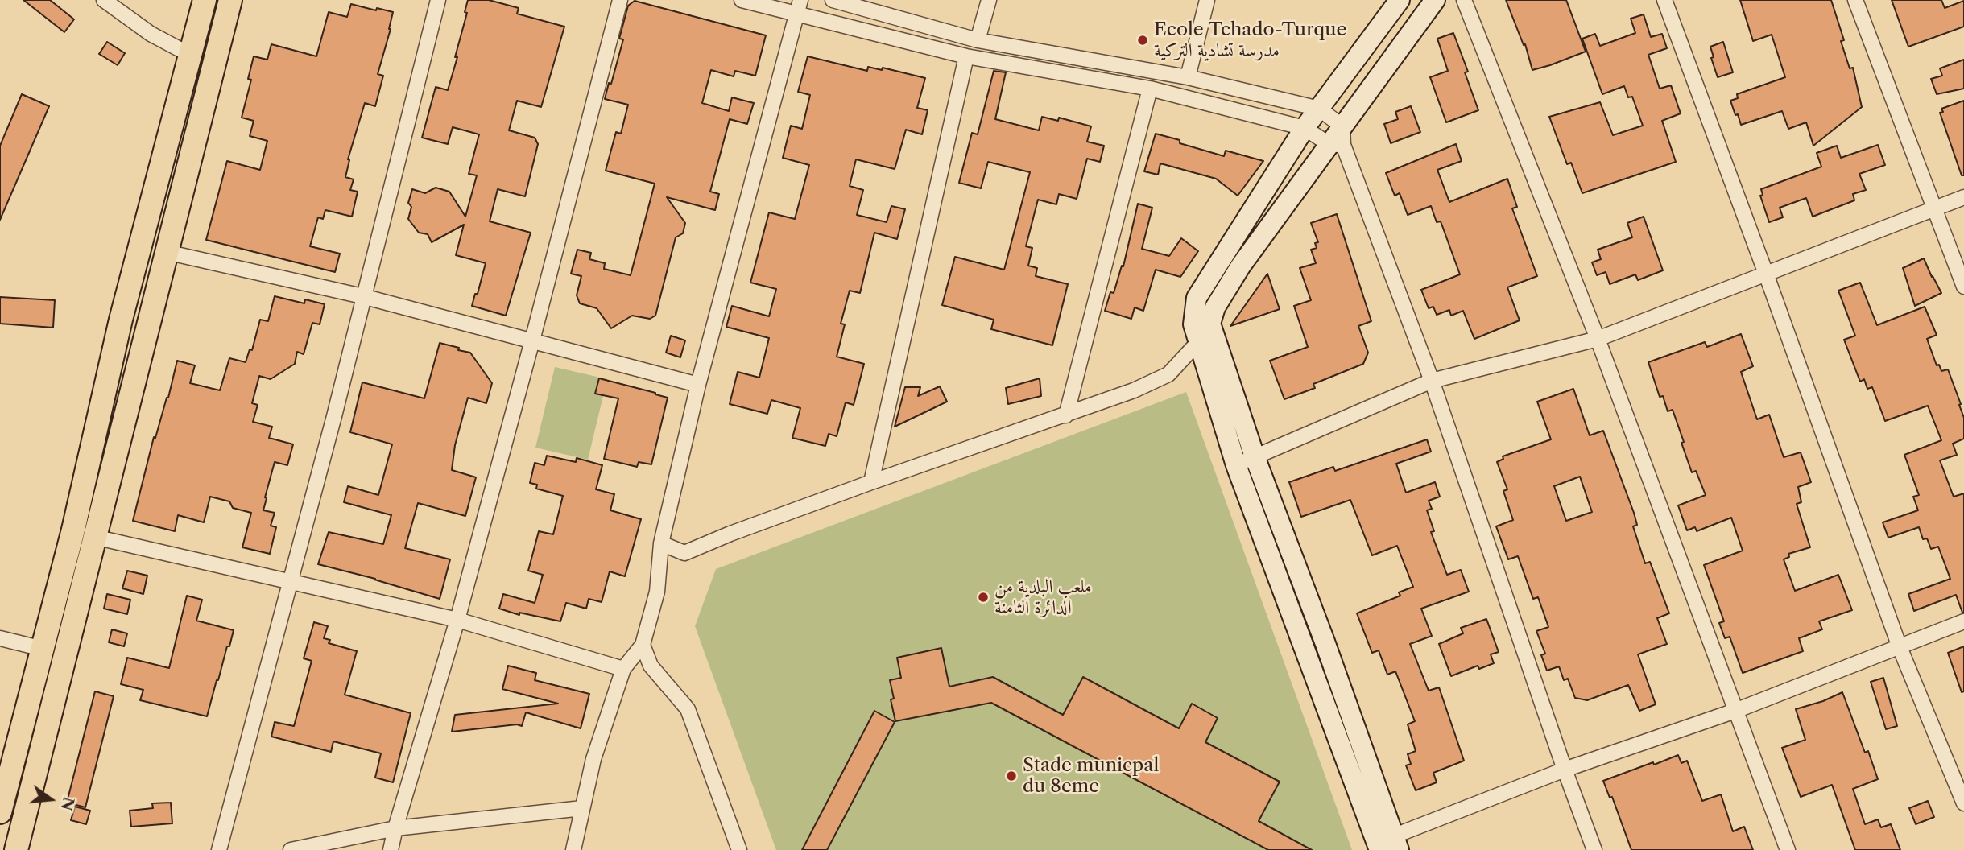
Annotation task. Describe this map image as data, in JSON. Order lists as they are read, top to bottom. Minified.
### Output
{"places":["Ecole Tchado-Turque مدرسة تشادية التركية","ملعب البلدية من الدائرة الثامنة","Stade municpal du 8eme"],"north":"right"}
